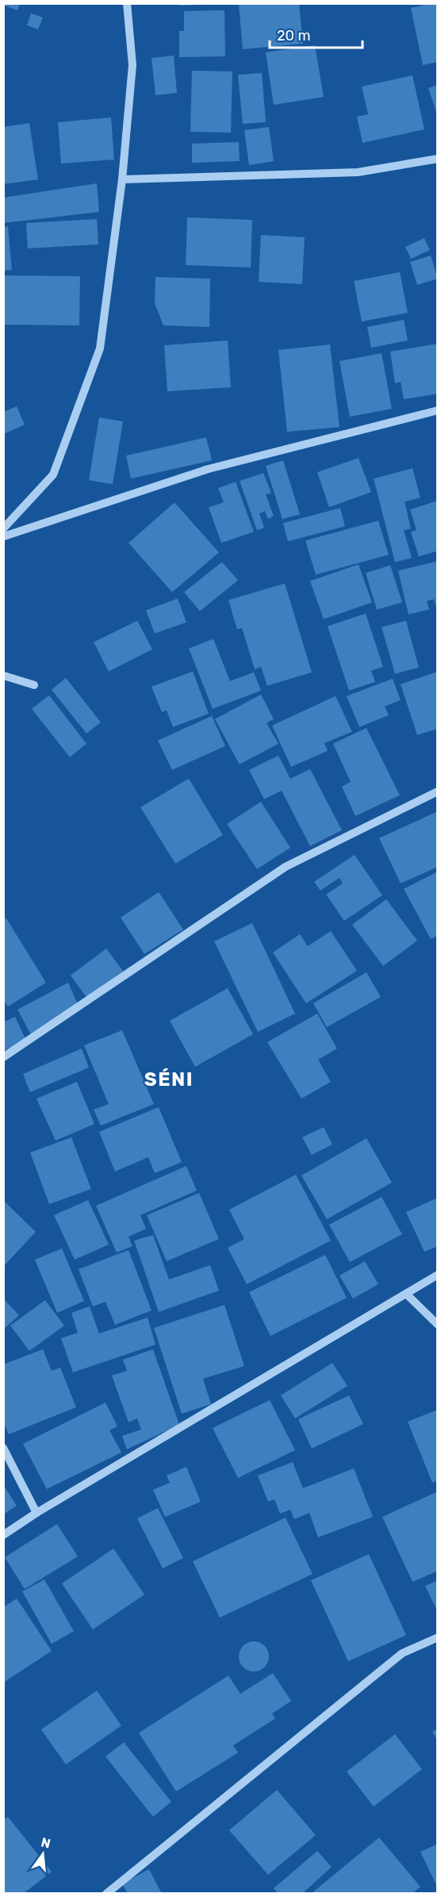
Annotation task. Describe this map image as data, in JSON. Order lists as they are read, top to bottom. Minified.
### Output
{"districts":["SÉNI"],"scale_bar":"20 m","north":"top"}
